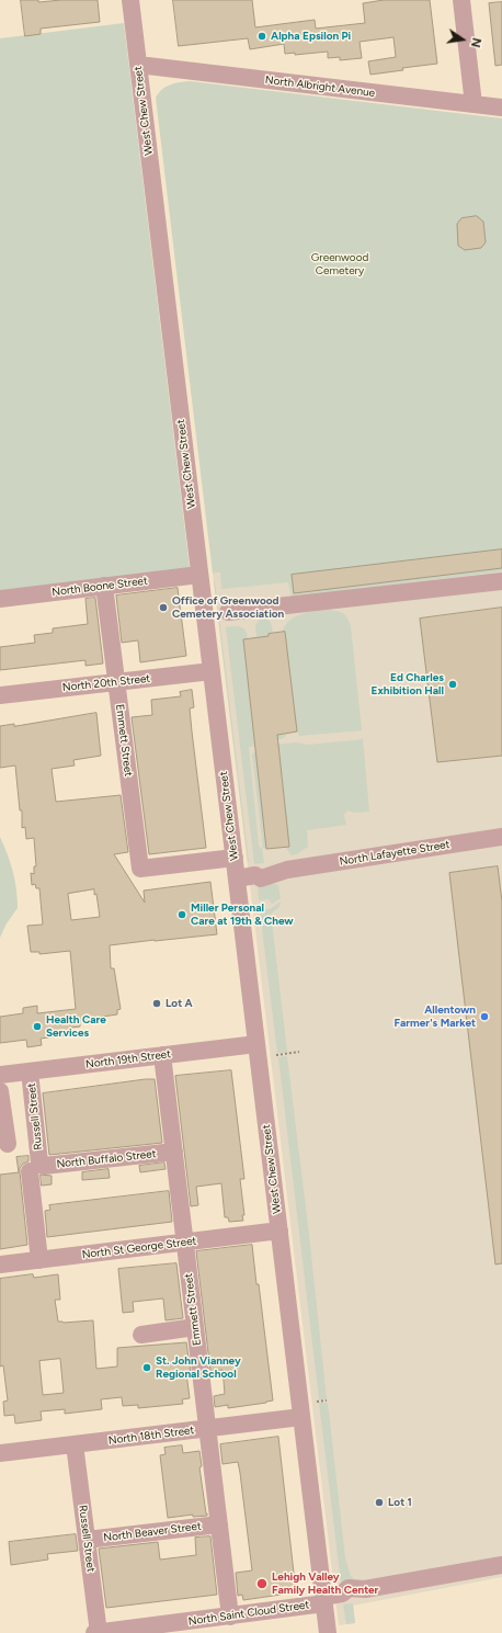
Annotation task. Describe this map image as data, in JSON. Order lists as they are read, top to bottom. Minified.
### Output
{"streets":{"street":["North Albright Avenue","West Chew Street","North Boone Street","North 20th Street","Emmett Street","North Lafayette Street","North 19th Street","Russell Street","North Buffalo Street","North St George Street","North 18th Street","North Beaver Street","North Saint Cloud Street"]},"crossings":[["North Albright Avenue","West Chew Street"],["West Chew Street","North Boone Street"],["West Chew Street","North 20th Street"],["West Chew Street","Emmett Street"],["West Chew Street","North Lafayette Street"],["West Chew Street","North 19th Street"],["West Chew Street","North St George Street"],["West Chew Street","North 18th Street"],["West Chew Street","North Saint Cloud Street"],["North Boone Street","Emmett Street"],["North 20th Street","Emmett Street"],["Emmett Street","North 19th Street"],["Emmett Street","North Buffalo Street"],["Emmett Street","North St George Street"],["Emmett Street","North 18th Street"],["Emmett Street","North Beaver Street"],["Emmett Street","North Saint Cloud Street"],["North 19th Street","Russell Street"],["Russell Street","North Buffalo Street"],["Russell Street","North St George Street"],["Russell Street","North 18th Street"],["Russell Street","North Beaver Street"],["Russell Street","North Saint Cloud Street"]],"parks":["Greenwood Cemetery"],"places":["Alpha Epsilon Pi","Office of Greenwood Cemetery Association","Ed Charles Exhibition Hall","Miller Personal Care at 19th & Chew","Lot A","Allentown Farmer's Market","Health Care Services","St. John Vianney Regional School","Lot 1","Lehigh Valley Family Health Center"],"north":"right"}
